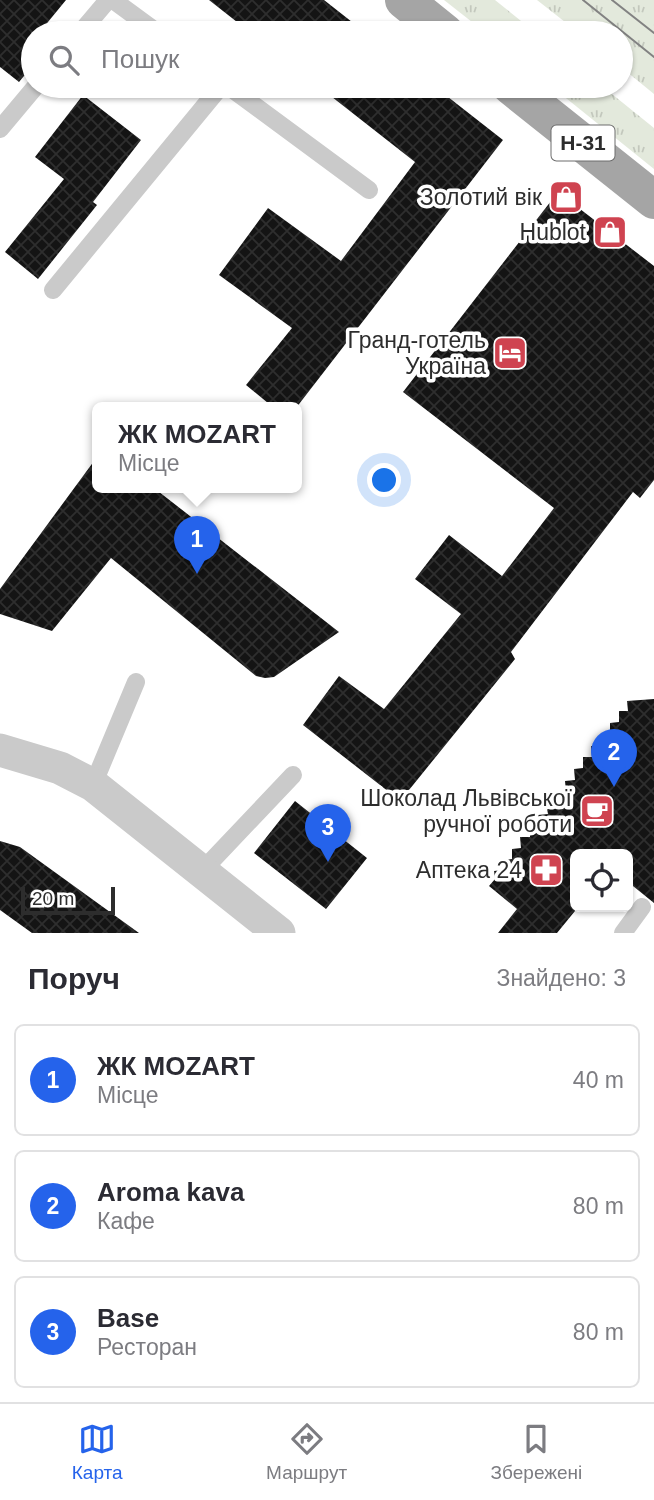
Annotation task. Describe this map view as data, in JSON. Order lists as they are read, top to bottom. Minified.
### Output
{"streets":{"main road":["Н-31"]},"places":{"shop":["Золотий вік","Hublot"],"hotel":["Гранд-готель Україна"],"cafe":["Шоколад Львівської ручної роботи"],"pharmacy":["Аптека 24"]},"scale_bar":"20 m","page":{"search":"Пошук","popup":["ЖК MOZART","Місце"],"pins":["1","2","3"],"scale":"20 m","heading":["Поруч","Знайдено: 3"],"list":[{"mark":"1","name":"ЖК MOZART","note":"Місце","value":"40 m"},{"mark":"2","name":"Aroma kava","note":"Кафе","value":"80 m"},{"mark":"3","name":"Base","note":"Ресторан","value":"80 m"}],"nav":["Карта","Маршрут","Збережені"]}}
